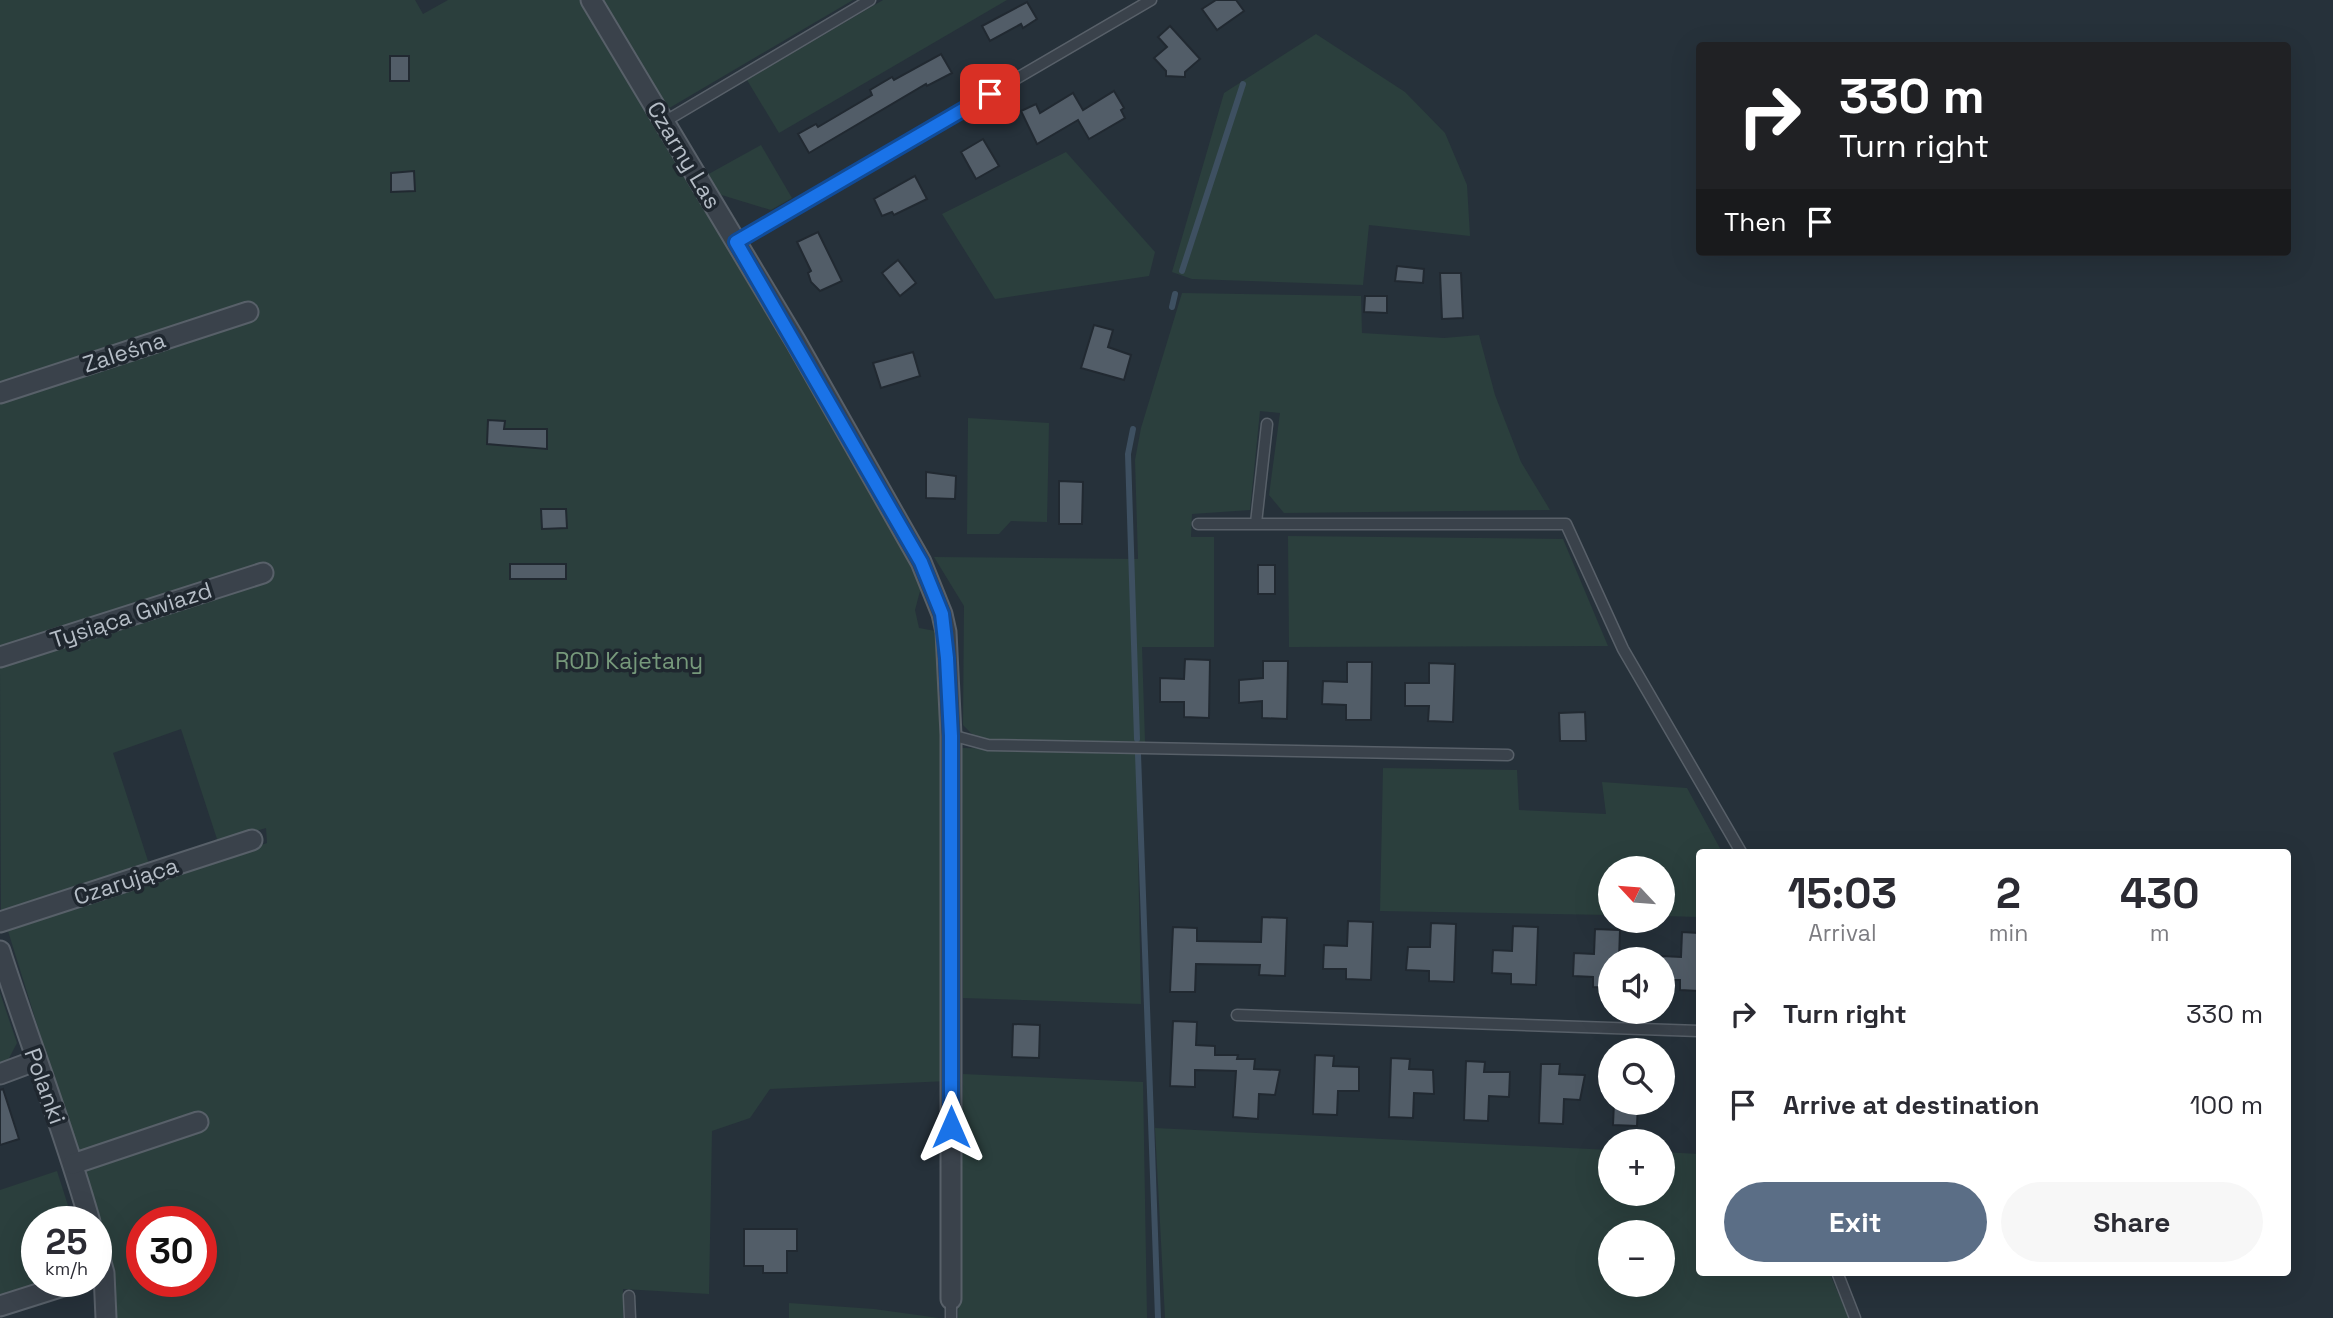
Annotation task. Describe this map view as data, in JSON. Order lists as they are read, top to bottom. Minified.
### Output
{"streets":{"street":["Czarny Las","Zaleśna","Tysiąca Gwiazd","Czarująca","Polanki"]},"parks":["ROD Kajetany"],"north":"top left","page":{"turn":["330 m","Turn right"],"then":"Then","eta":["15:03","Arrival","2","min","430","m"],"map_buttons":["+","−"],"list":[{"name":"Turn right","value":"330 m"},{"name":"Arrive at destination","value":"100 m"}],"buttons":["Exit","Share"],"speed":"25 km/h","limit":"30"}}
